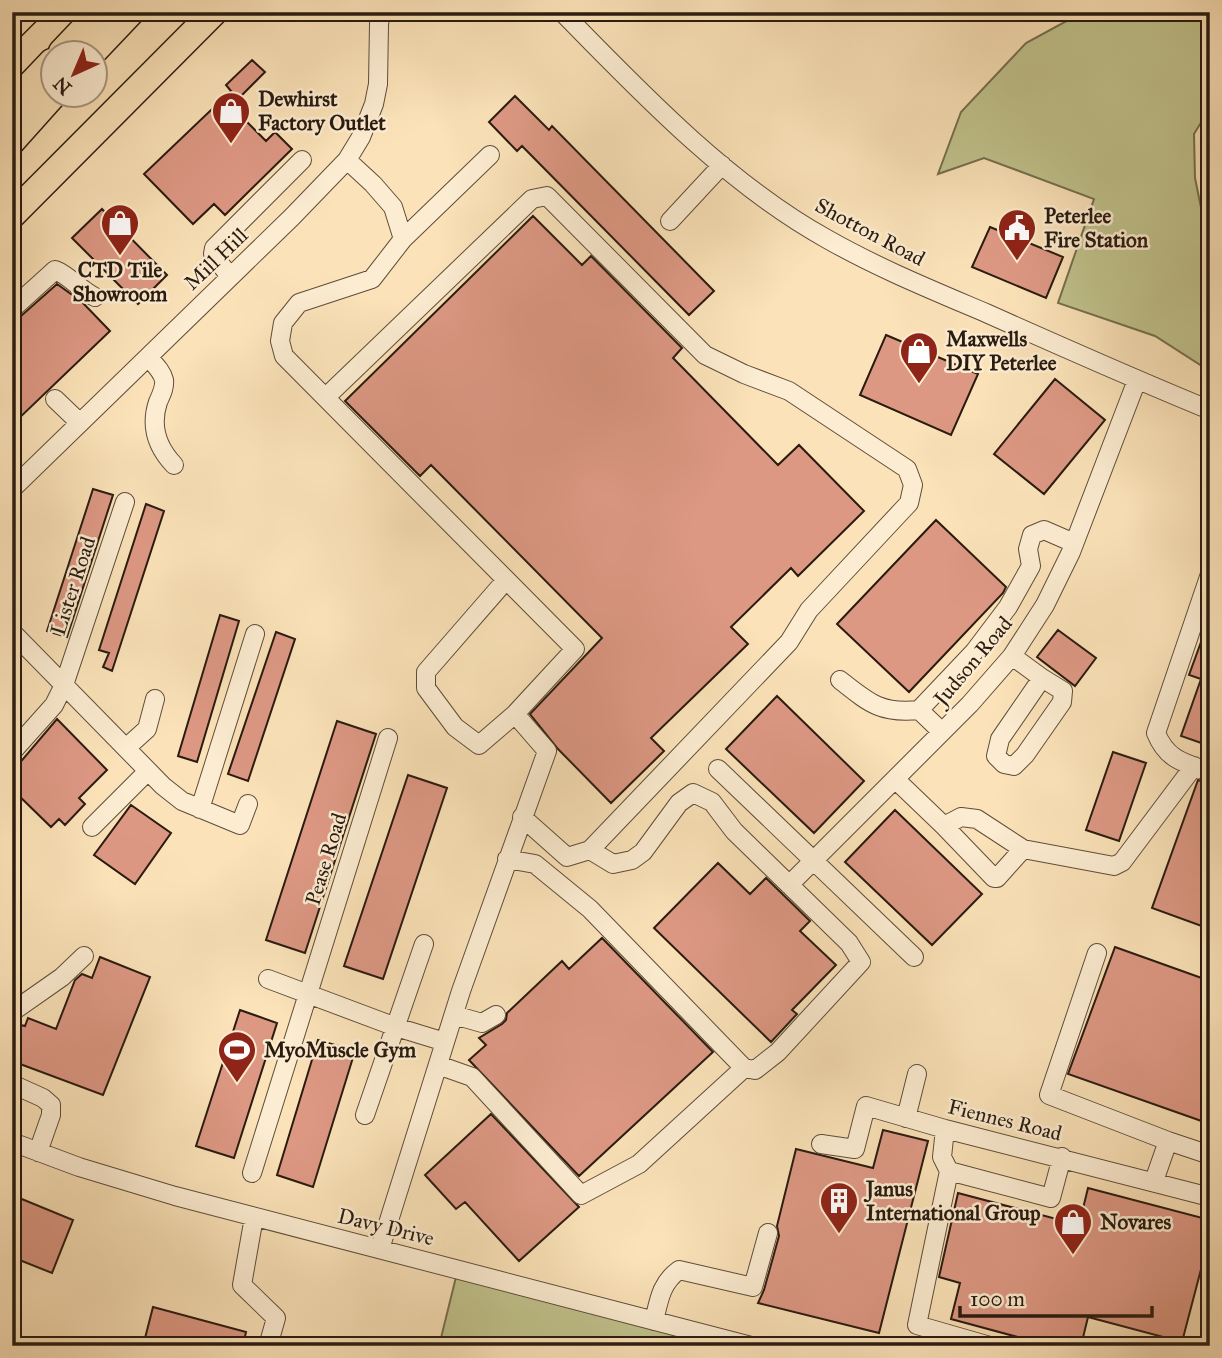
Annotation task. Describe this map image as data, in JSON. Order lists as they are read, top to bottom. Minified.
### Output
{"streets":{"street":["Shotton Road","Mill Hill","Lister Road","Judson Road","Pease Road","Fiennes Road","Davy Drive"]},"crossings":[["Shotton Road","Judson Road"]],"places":{"shop":["Dewhirst Factory Outlet","CTD Tile Showroom","Maxwells DIY Peterlee","Novares"],"public building":["Peterlee Fire Station"],"sports":["MyoMuscle Gym"],"building":["Janus International Group"]},"scale_bar":"100 m","north":"bottom left"}
